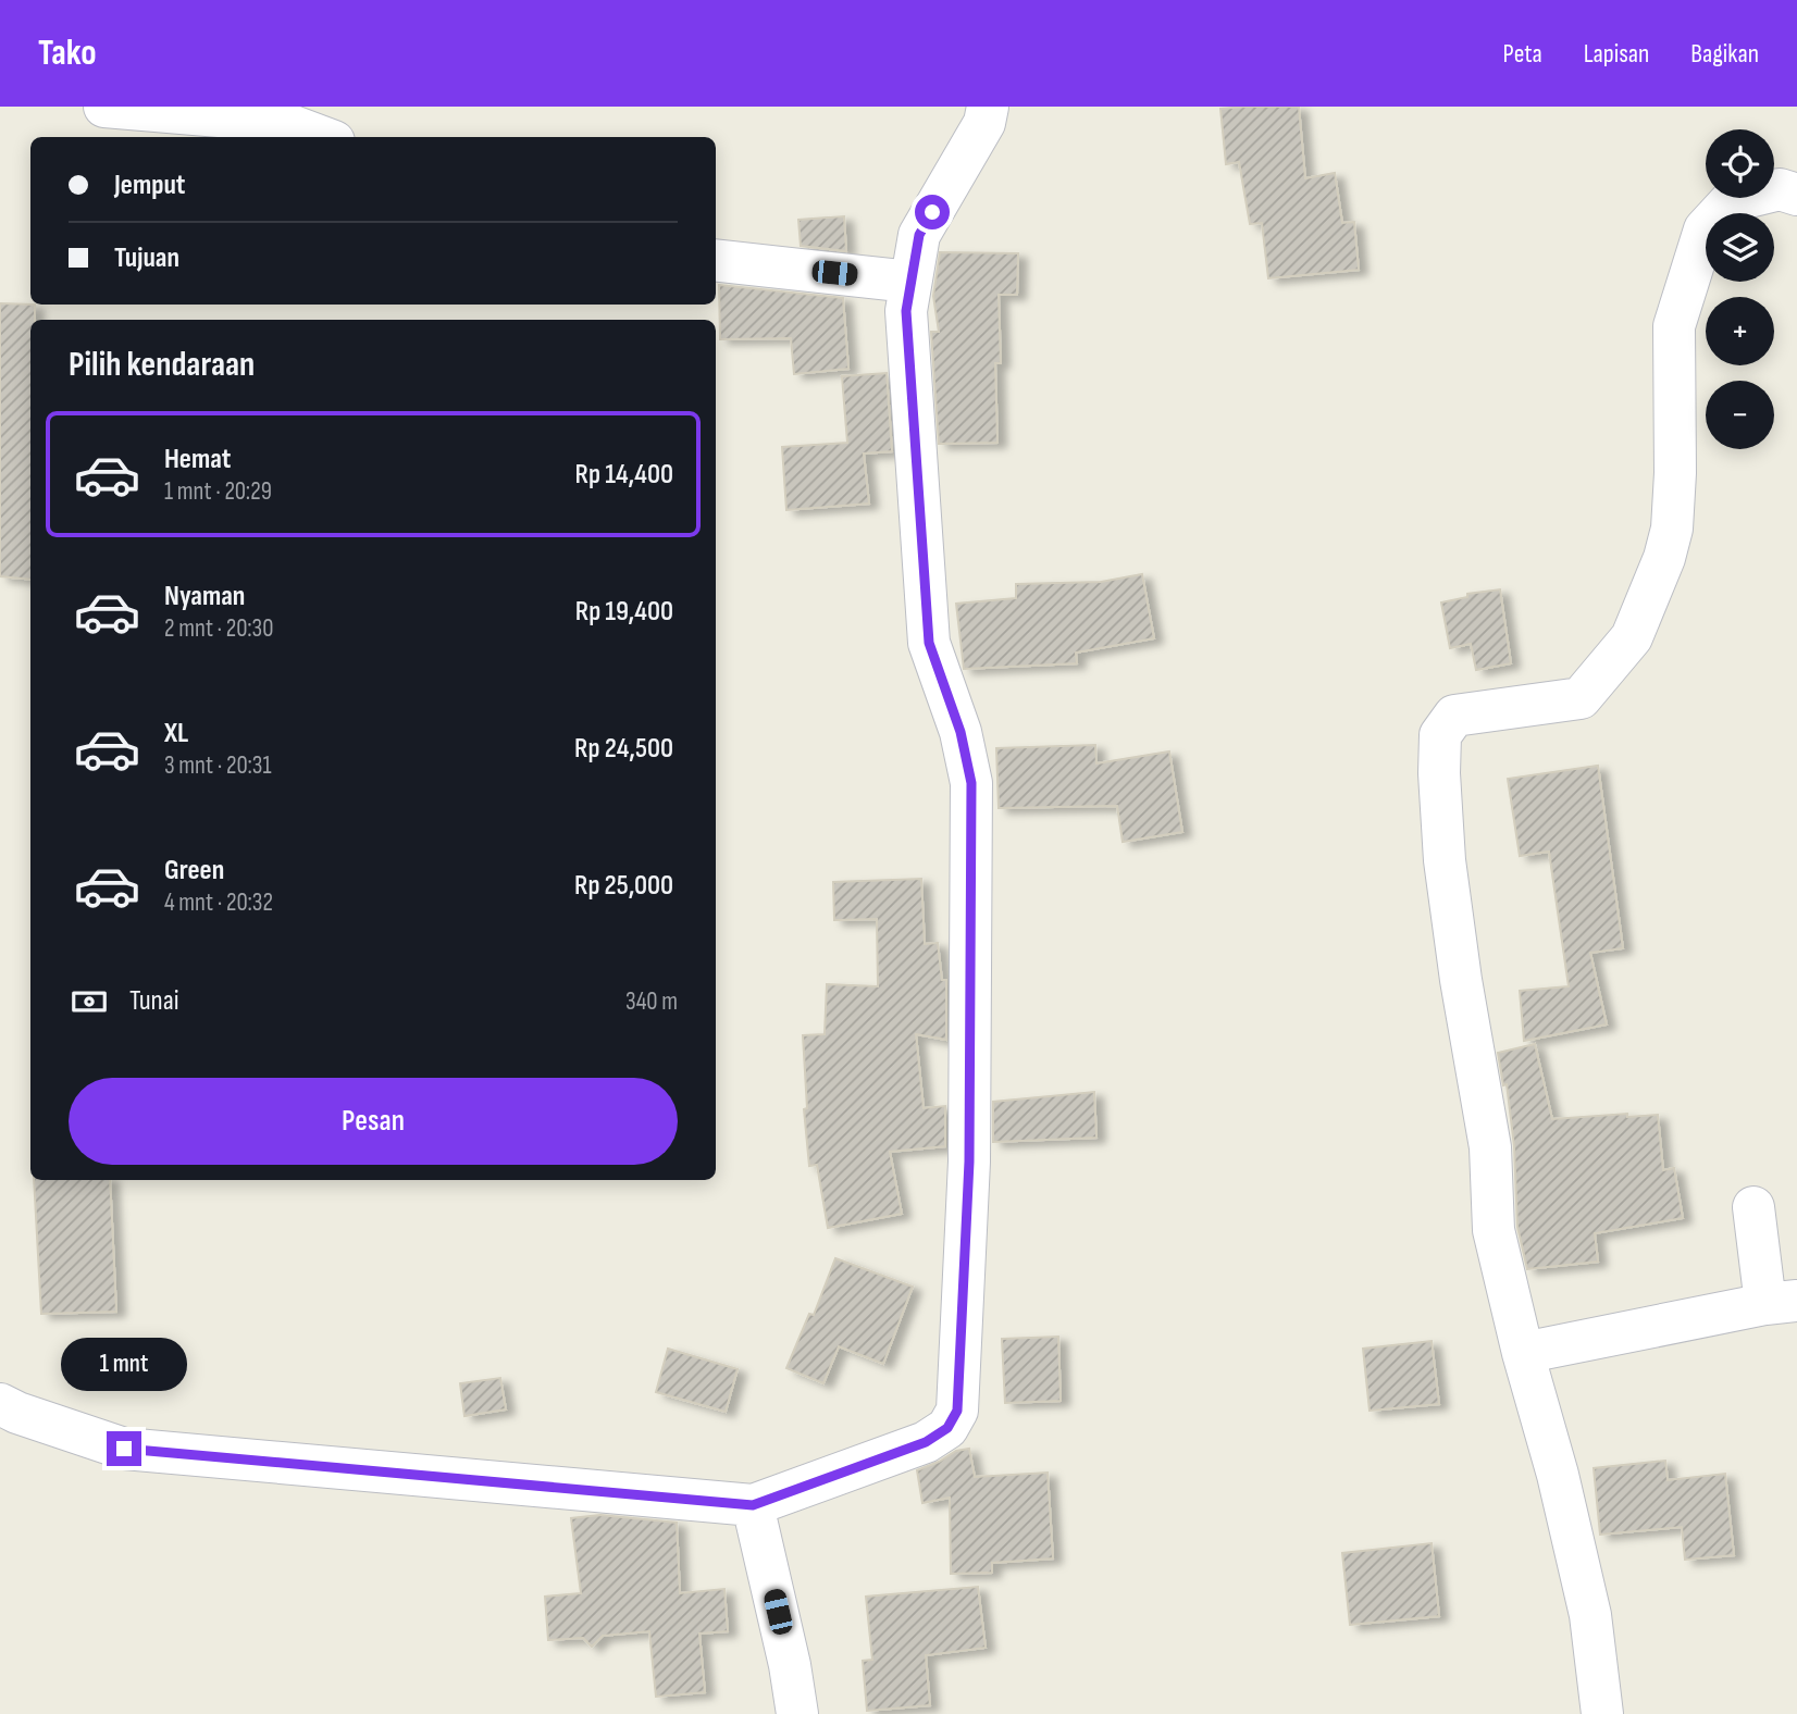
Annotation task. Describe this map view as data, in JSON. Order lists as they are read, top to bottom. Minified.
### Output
{"page":{"header":"Tako","nav":["Peta","Lapisan","Bagikan"],"map_buttons":["+","−"],"banner":["Jemput","Tujuan"],"heading":"Pilih kendaraan","list":[{"name":"Hemat","note":"1 mnt · 20:29","value":"Rp 14,400"},{"name":"Nyaman","note":"2 mnt · 20:30","value":"Rp 19,400"},{"name":"XL","note":"3 mnt · 20:31","value":"Rp 24,500"},{"name":"Green","note":"4 mnt · 20:32","value":"Rp 25,000"}],"pay":["Tunai","340 m"],"buttons":"Pesan","bubble":"1 mnt"}}
